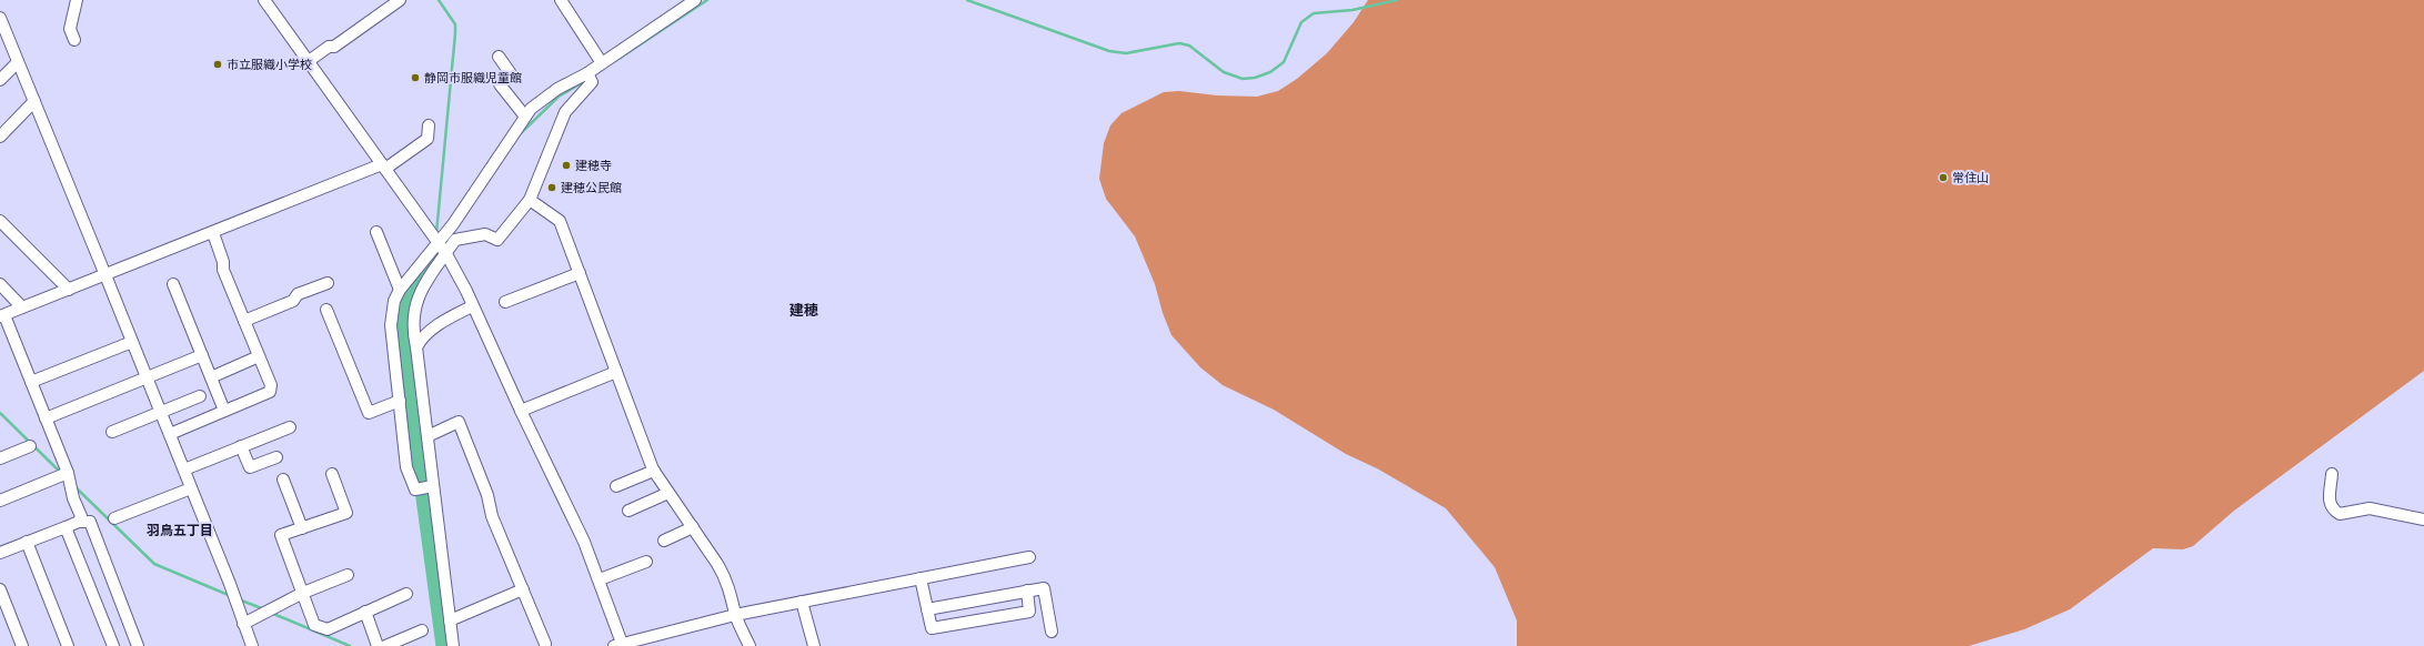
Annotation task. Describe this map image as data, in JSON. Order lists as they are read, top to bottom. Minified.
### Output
{"districts":["建穂","羽鳥五丁目"],"places":["市立服織小学校","静岡市服織児童館","建穂寺","常住山","建穂公民館"]}
